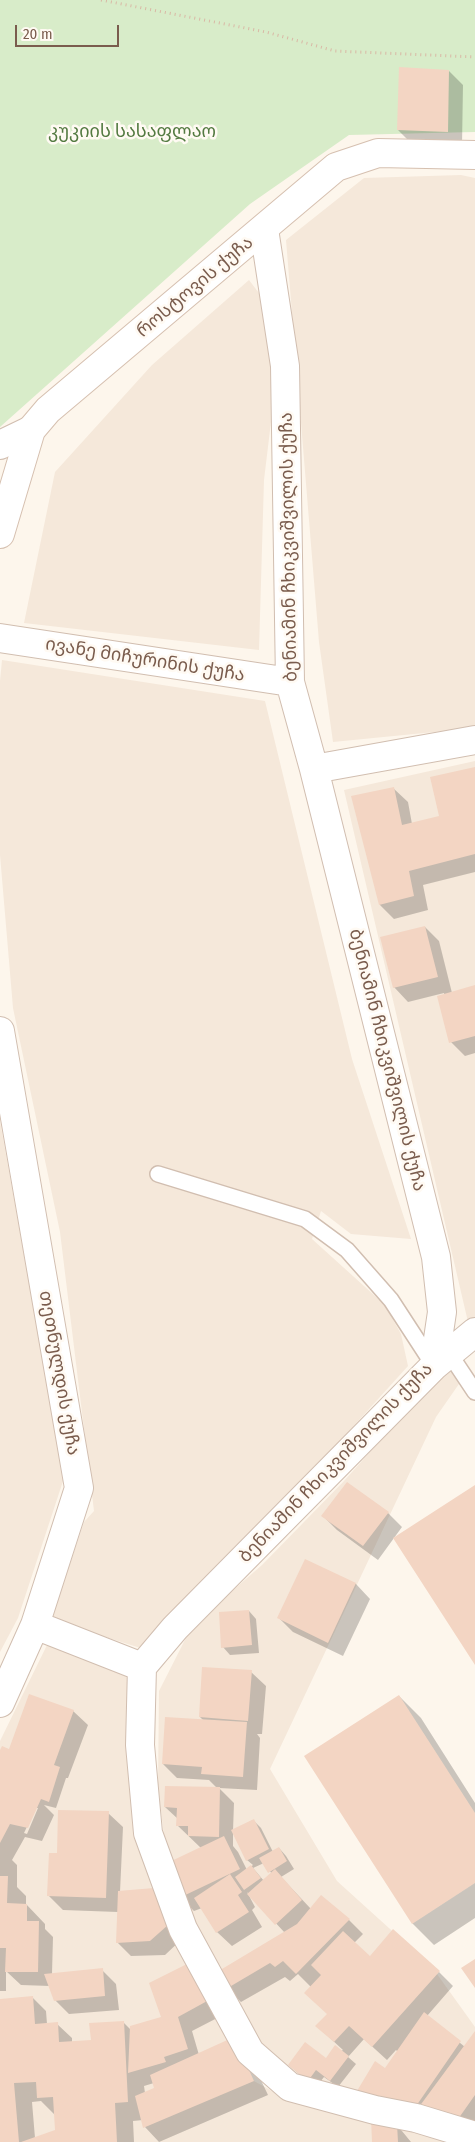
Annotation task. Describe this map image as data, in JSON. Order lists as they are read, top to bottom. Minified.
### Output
{"streets":{"street":["როსტოვის ქუჩა","ბენიამინ ჩხიკვიშვილის ქუჩა","ივანე მიჩურინის ქუჩა","თეთნულდის ქუჩა"]},"crossings":[["როსტოვის ქუჩა","ბენიამინ ჩხიკვიშვილის ქუჩა"],["ბენიამინ ჩხიკვიშვილის ქუჩა","ივანე მიჩურინის ქუჩა"]],"parks":["კუკიის სასაფლაო"],"scale_bar":"20 m"}
